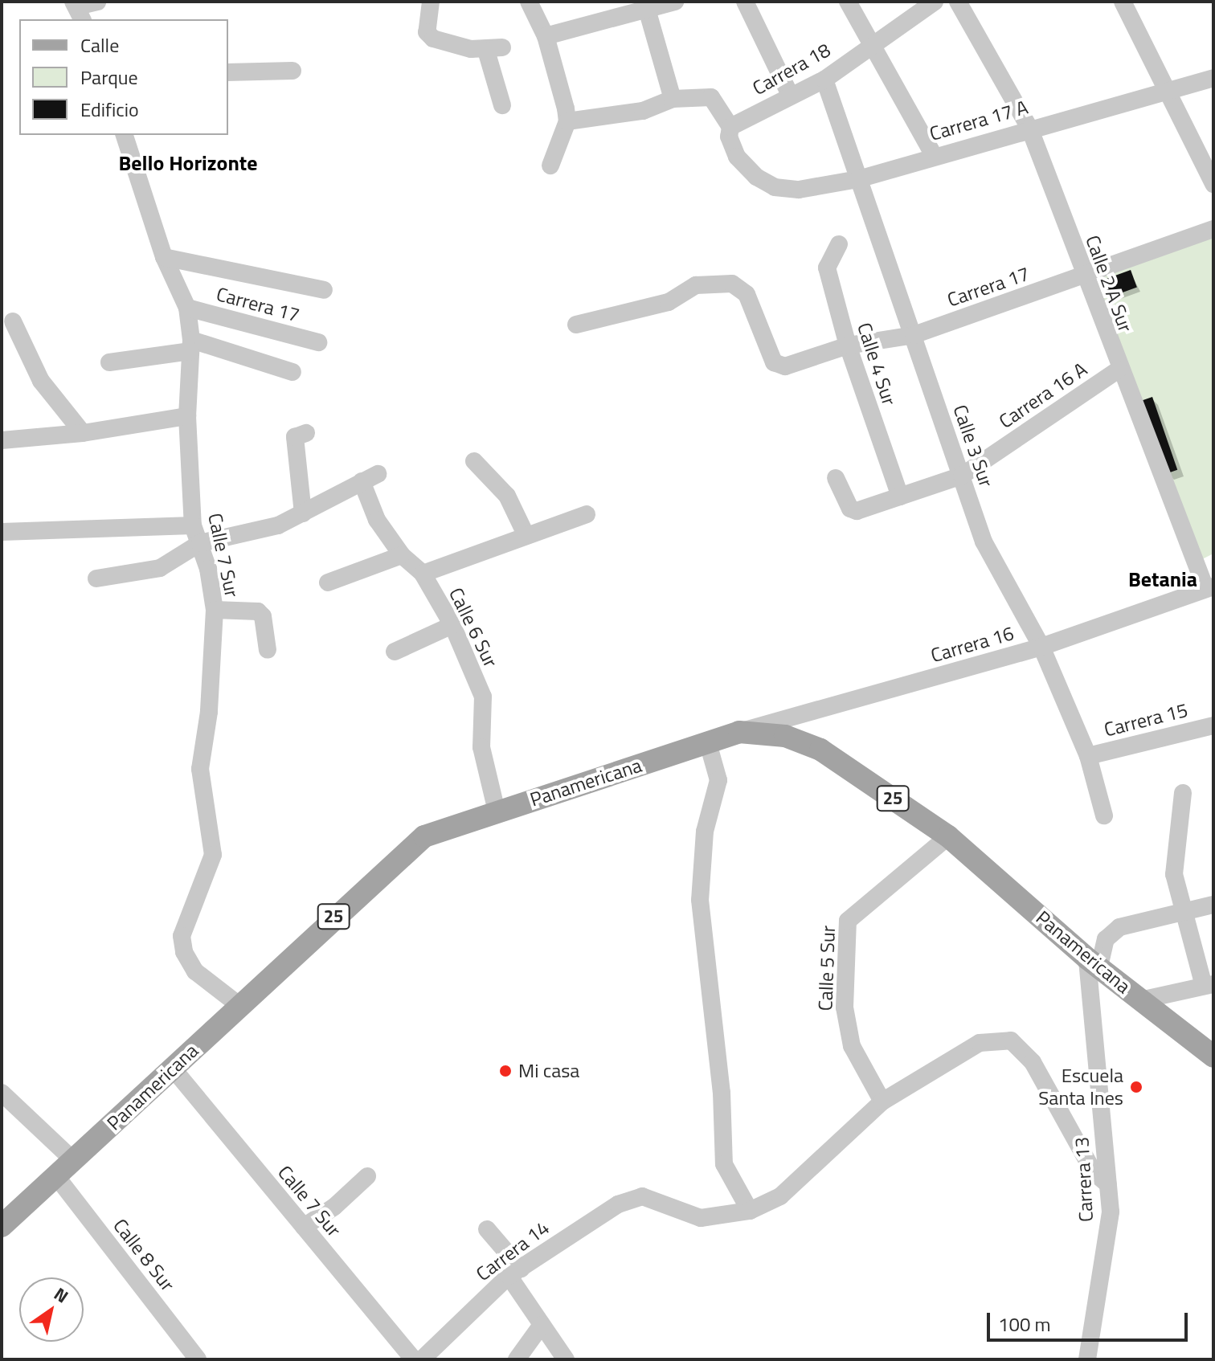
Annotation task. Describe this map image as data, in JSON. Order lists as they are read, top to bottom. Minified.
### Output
{"streets":{"main road":["Panamericana","25"],"street":["Carrera 18","Carrera 17 A","Calle 2 A Sur","Carrera 17","Calle 4 Sur","Carrera 16 A","Calle 3 Sur","Calle 7 Sur","Calle 6 Sur","Carrera 16","Carrera 15","Calle 5 Sur","Carrera 13","Carrera 14","Calle 8 Sur"]},"crossings":[["Carrera 18","Carrera 17 A"],["Carrera 18","Calle 3 Sur"],["Carrera 17 A","Calle 2 A Sur"],["Carrera 17 A","Calle 3 Sur"],["Calle 2 A Sur","Carrera 17"],["Calle 2 A Sur","Carrera 16 A"],["Calle 2 A Sur","Carrera 16"],["Carrera 17","Calle 4 Sur"],["Carrera 17","Calle 3 Sur"],["Carrera 17","Calle 7 Sur"],["Calle 4 Sur","Carrera 16 A"],["Carrera 16 A","Calle 3 Sur"],["Calle 3 Sur","Carrera 16"],["Calle 3 Sur","Carrera 15"],["Calle 7 Sur","Panamericana"],["Calle 6 Sur","Panamericana"],["Carrera 16","Panamericana"],["Panamericana","Calle 5 Sur"],["Panamericana","Carrera 13"],["Panamericana","Calle 8 Sur"]],"districts":["Bello Horizonte","Betania"],"places":["Mi casa","Escuela Santa Ines"],"legend":["Calle","Parque","Edificio"],"scale_bar":"100 m","north":"top right"}
